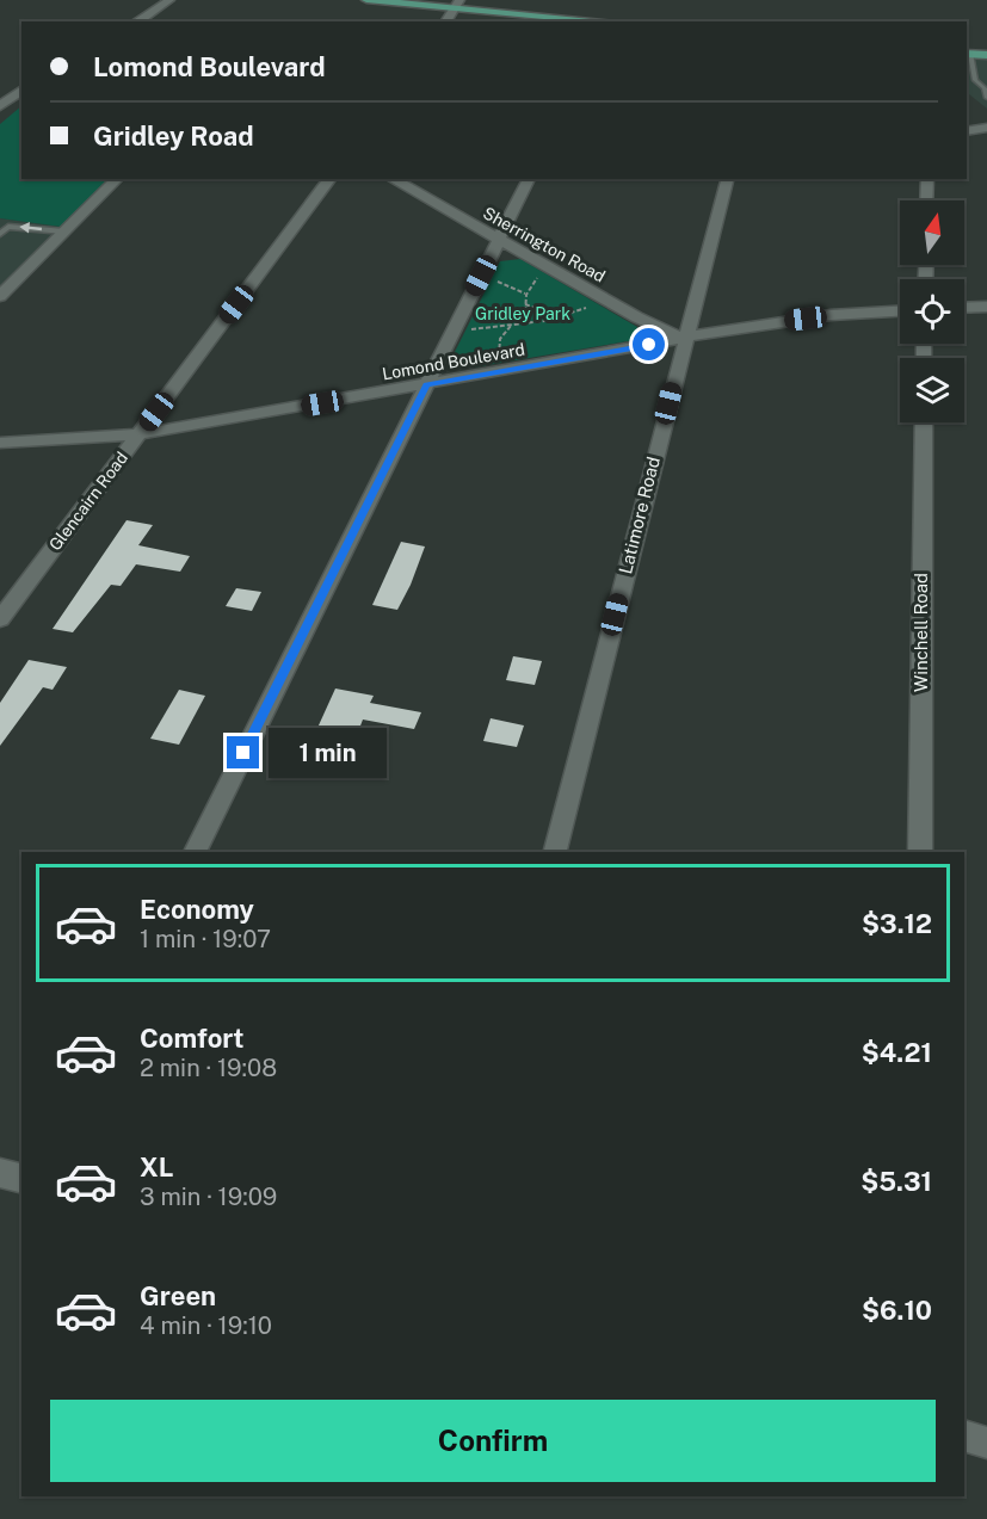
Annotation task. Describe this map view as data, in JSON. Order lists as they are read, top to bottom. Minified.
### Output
{"streets":{"street":["Sherrington Road","Lomond Boulevard","Glencairn Road","Latimore Road","Winchell Road"]},"crossings":[["Sherrington Road","Lomond Boulevard"],["Sherrington Road","Latimore Road"],["Lomond Boulevard","Glencairn Road"],["Lomond Boulevard","Latimore Road"]],"parks":["Gridley Park"],"north":"top","page":{"banner":["Lomond Boulevard","Gridley Road"],"bubble":"1 min","list":[{"name":"Economy","note":"1 min · 19:07","value":"$3.12"},{"name":"Comfort","note":"2 min · 19:08","value":"$4.21"},{"name":"XL","note":"3 min · 19:09","value":"$5.31"},{"name":"Green","note":"4 min · 19:10","value":"$6.10"}],"buttons":"Confirm"}}
